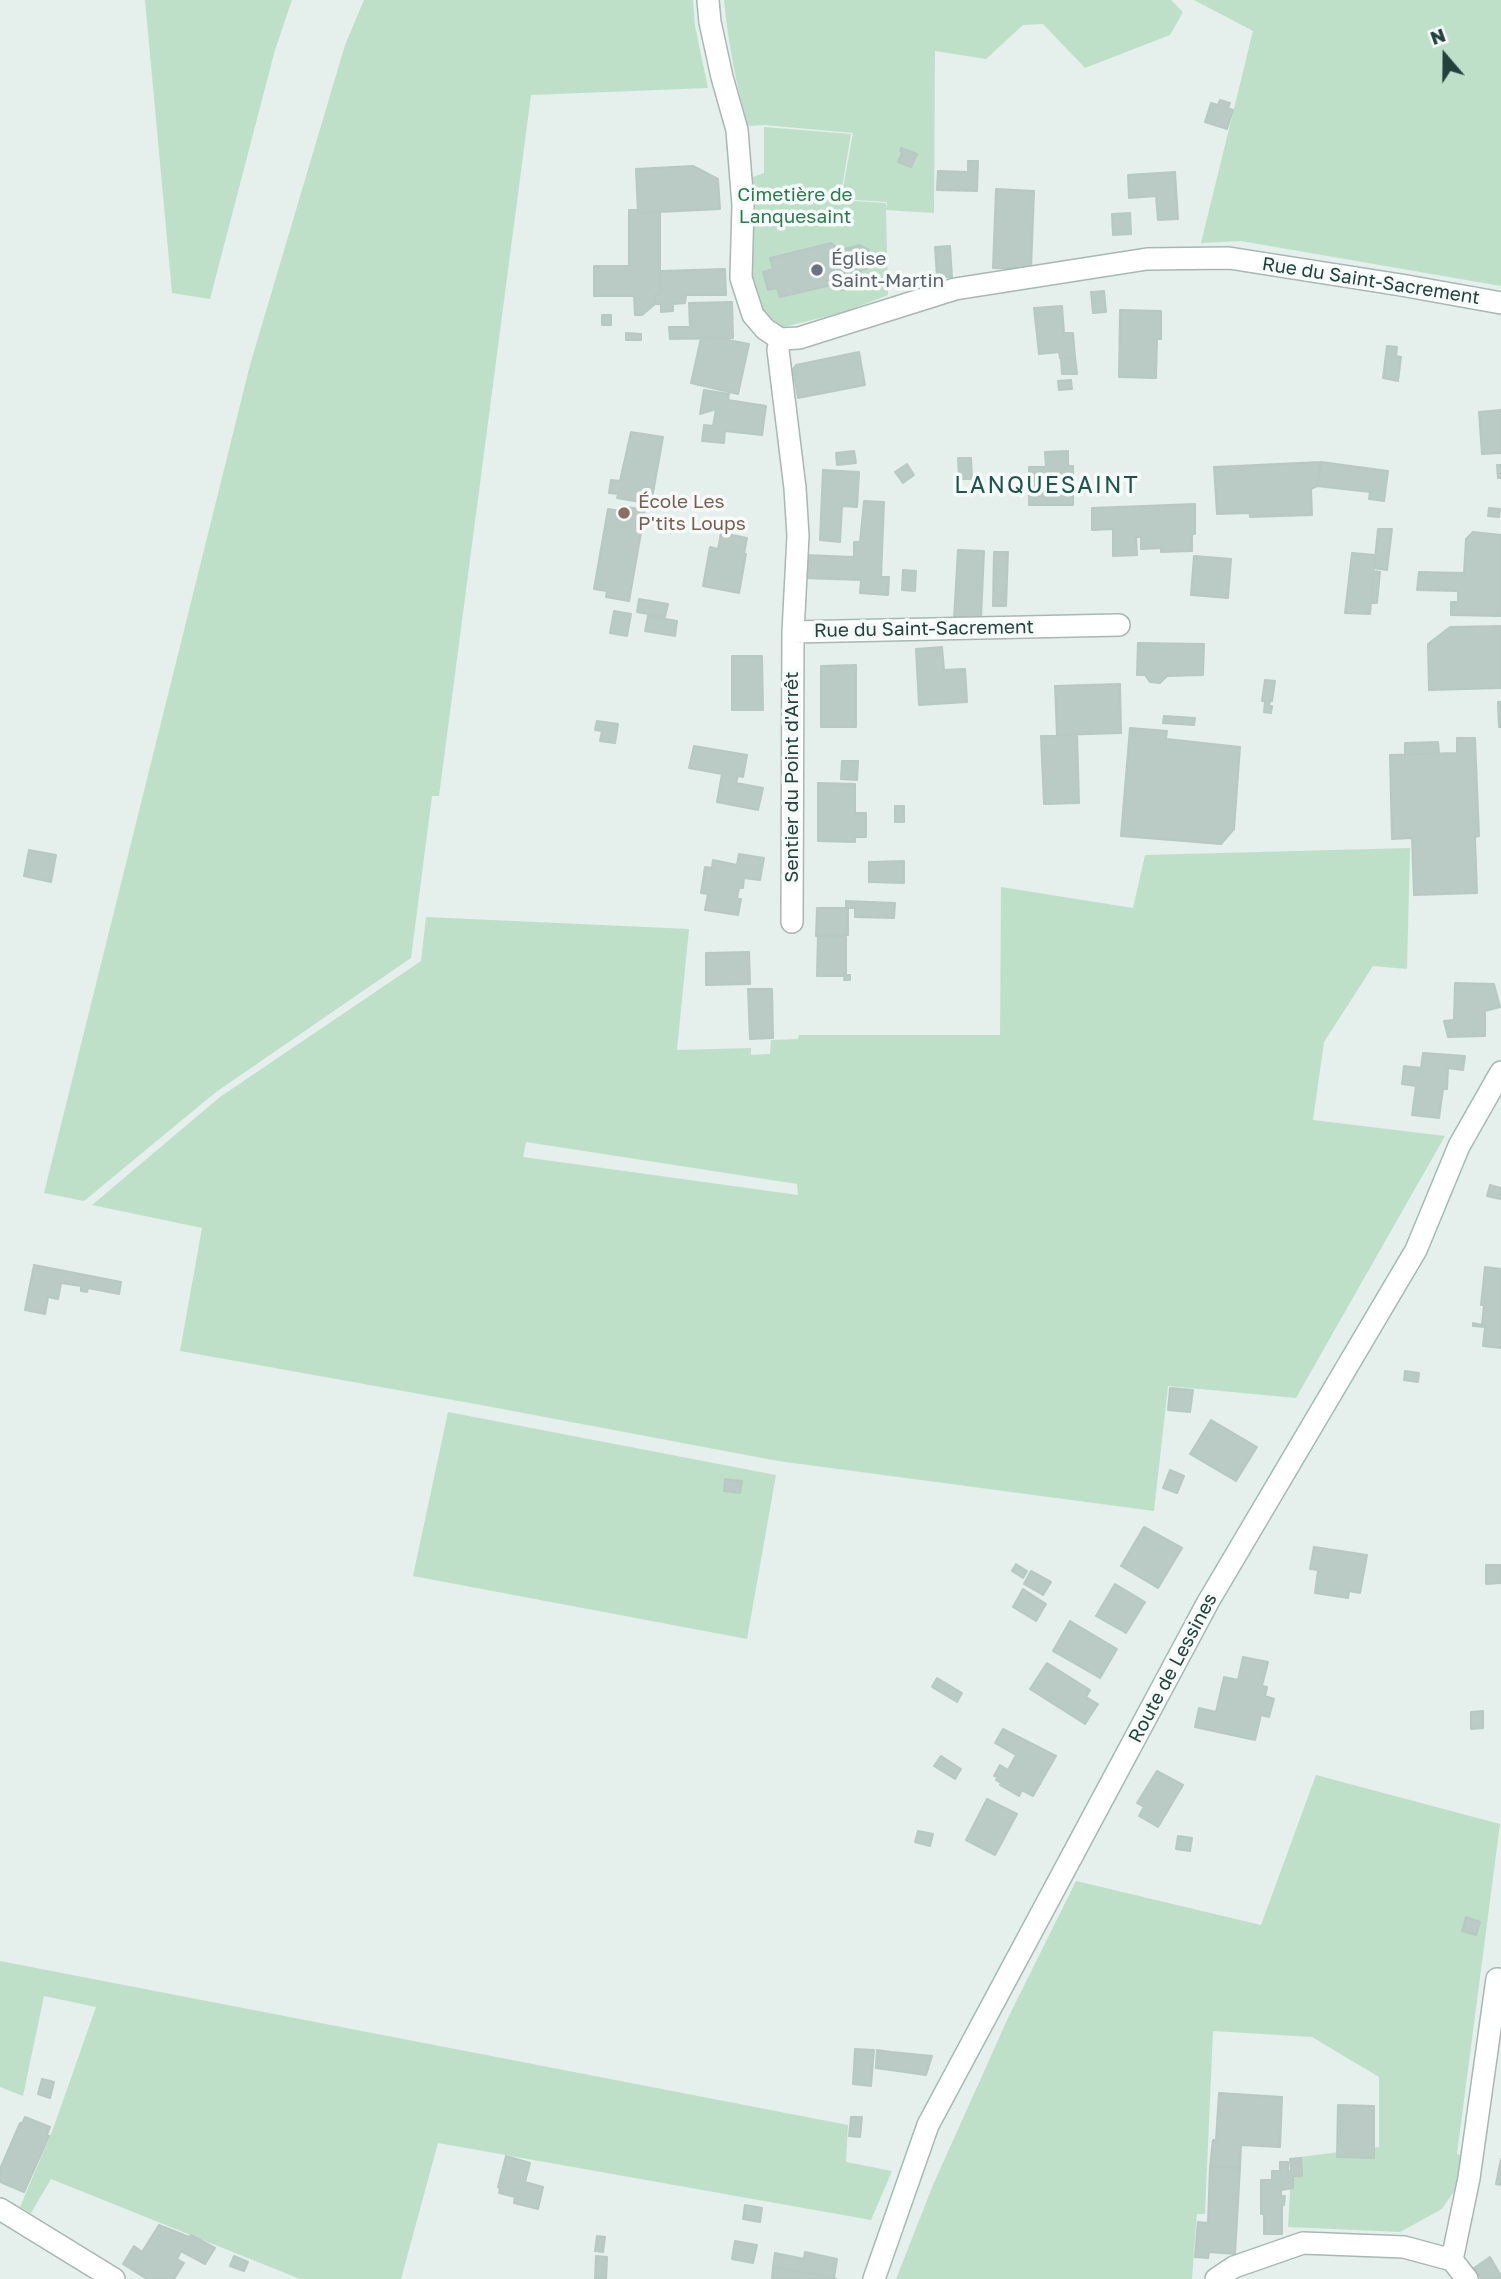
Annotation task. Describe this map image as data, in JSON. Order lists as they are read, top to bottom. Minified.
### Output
{"streets":{"street":["Rue du Saint-Sacrement","Sentier du Point d'Arrêt","Route de Lessines"]},"crossings":[["Rue du Saint-Sacrement","Sentier du Point d'Arrêt"]],"districts":["LANQUESAINT"],"parks":["Cimetière de Lanquesaint"],"places":["Église Saint-Martin","École Les P'tits Loups"],"north":"top"}
